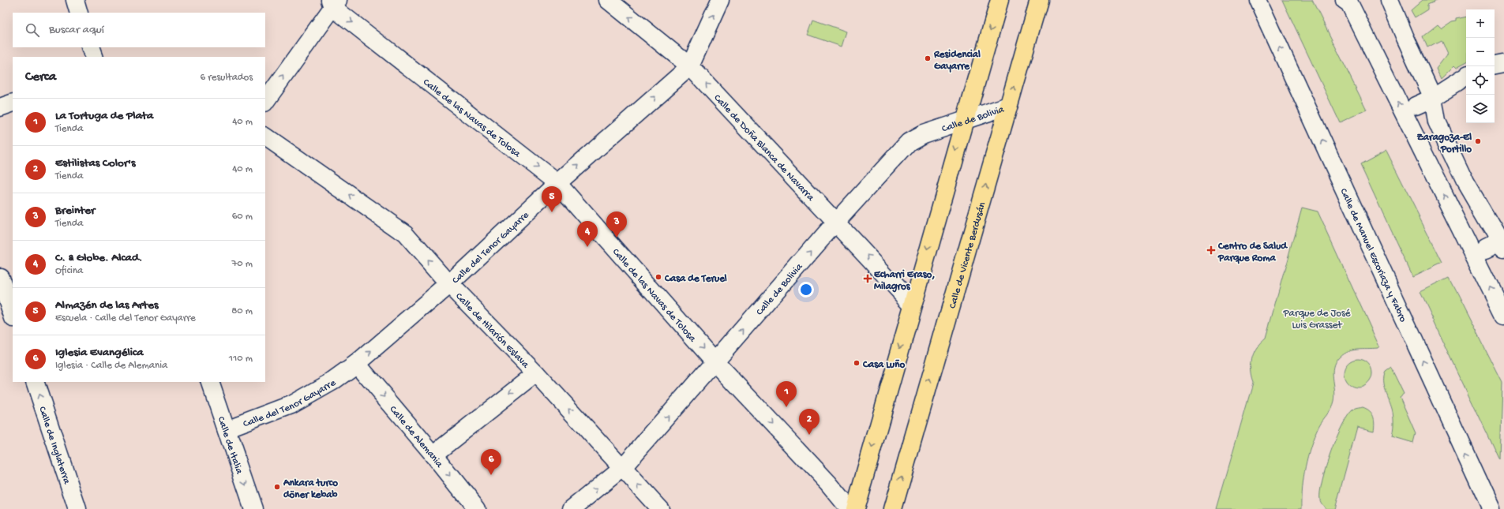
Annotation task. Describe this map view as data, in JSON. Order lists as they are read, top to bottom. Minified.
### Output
{"streets":{"main road":["Calle de Vicente Berdusán"],"street":["Calle de las Navas de Tolosa","Calle de Bolivia","Calle de Doña Blanca de Navarra","Calle del Tenor Gayarre","Calle de Manuel Escoriaza y Fabro","Calle de Hilarión Eslava","Calle de Alemania","Calle de Inglaterra","Calle de Italia"]},"crossings":[["Calle de las Navas de Tolosa","Calle de Bolivia"],["Calle de las Navas de Tolosa","Calle del Tenor Gayarre"],["Calle de Bolivia","Calle de Doña Blanca de Navarra"],["Calle de Bolivia","Calle de Vicente Berdusán"],["Calle de Bolivia","Calle de Hilarión Eslava"],["Calle de Doña Blanca de Navarra","Calle del Tenor Gayarre"],["Calle del Tenor Gayarre","Calle de Hilarión Eslava"],["Calle del Tenor Gayarre","Calle de Alemania"],["Calle del Tenor Gayarre","Calle de Italia"]],"one_way":["Calle de las Navas de Tolosa","Calle de Bolivia","Calle de Doña Blanca de Navarra","Calle de Hilarión Eslava","Calle de Alemania","Calle de Inglaterra","Calle de Italia"],"parks":["Parque de José Luis Grasset"],"places":{"other":["Residencial Gayarre","Zaragoza-El Portillo","Casa de Teruel","Casa Luño","Ankara turco döner kebab"],"health":["Centro de Salud Parque Roma","Echarri Eraso, Milagros"]},"page":{"map_buttons":["+","−"],"search":"Buscar aquí","heading":["Cerca","6 resultados"],"list":[{"mark":"1","name":"La Tortuga de Plata","note":"Tienda","value":"40 m"},{"mark":"2","name":"Estilistas Color's","note":"Tienda","value":"40 m"},{"mark":"3","name":"Breinter","note":"Tienda","value":"60 m"},{"mark":"4","name":"C. & Globe. Alcad.","note":"Oficina","value":"70 m"},{"mark":"5","name":"Almazén de las Artes","note":"Escuela · Calle del Tenor Gayarre","value":"80 m"},{"mark":"6","name":"Iglesia Evangélica","note":"Iglesia · Calle de Alemania","value":"110 m"}],"pins":["5","3","4","1","2","6"]}}
